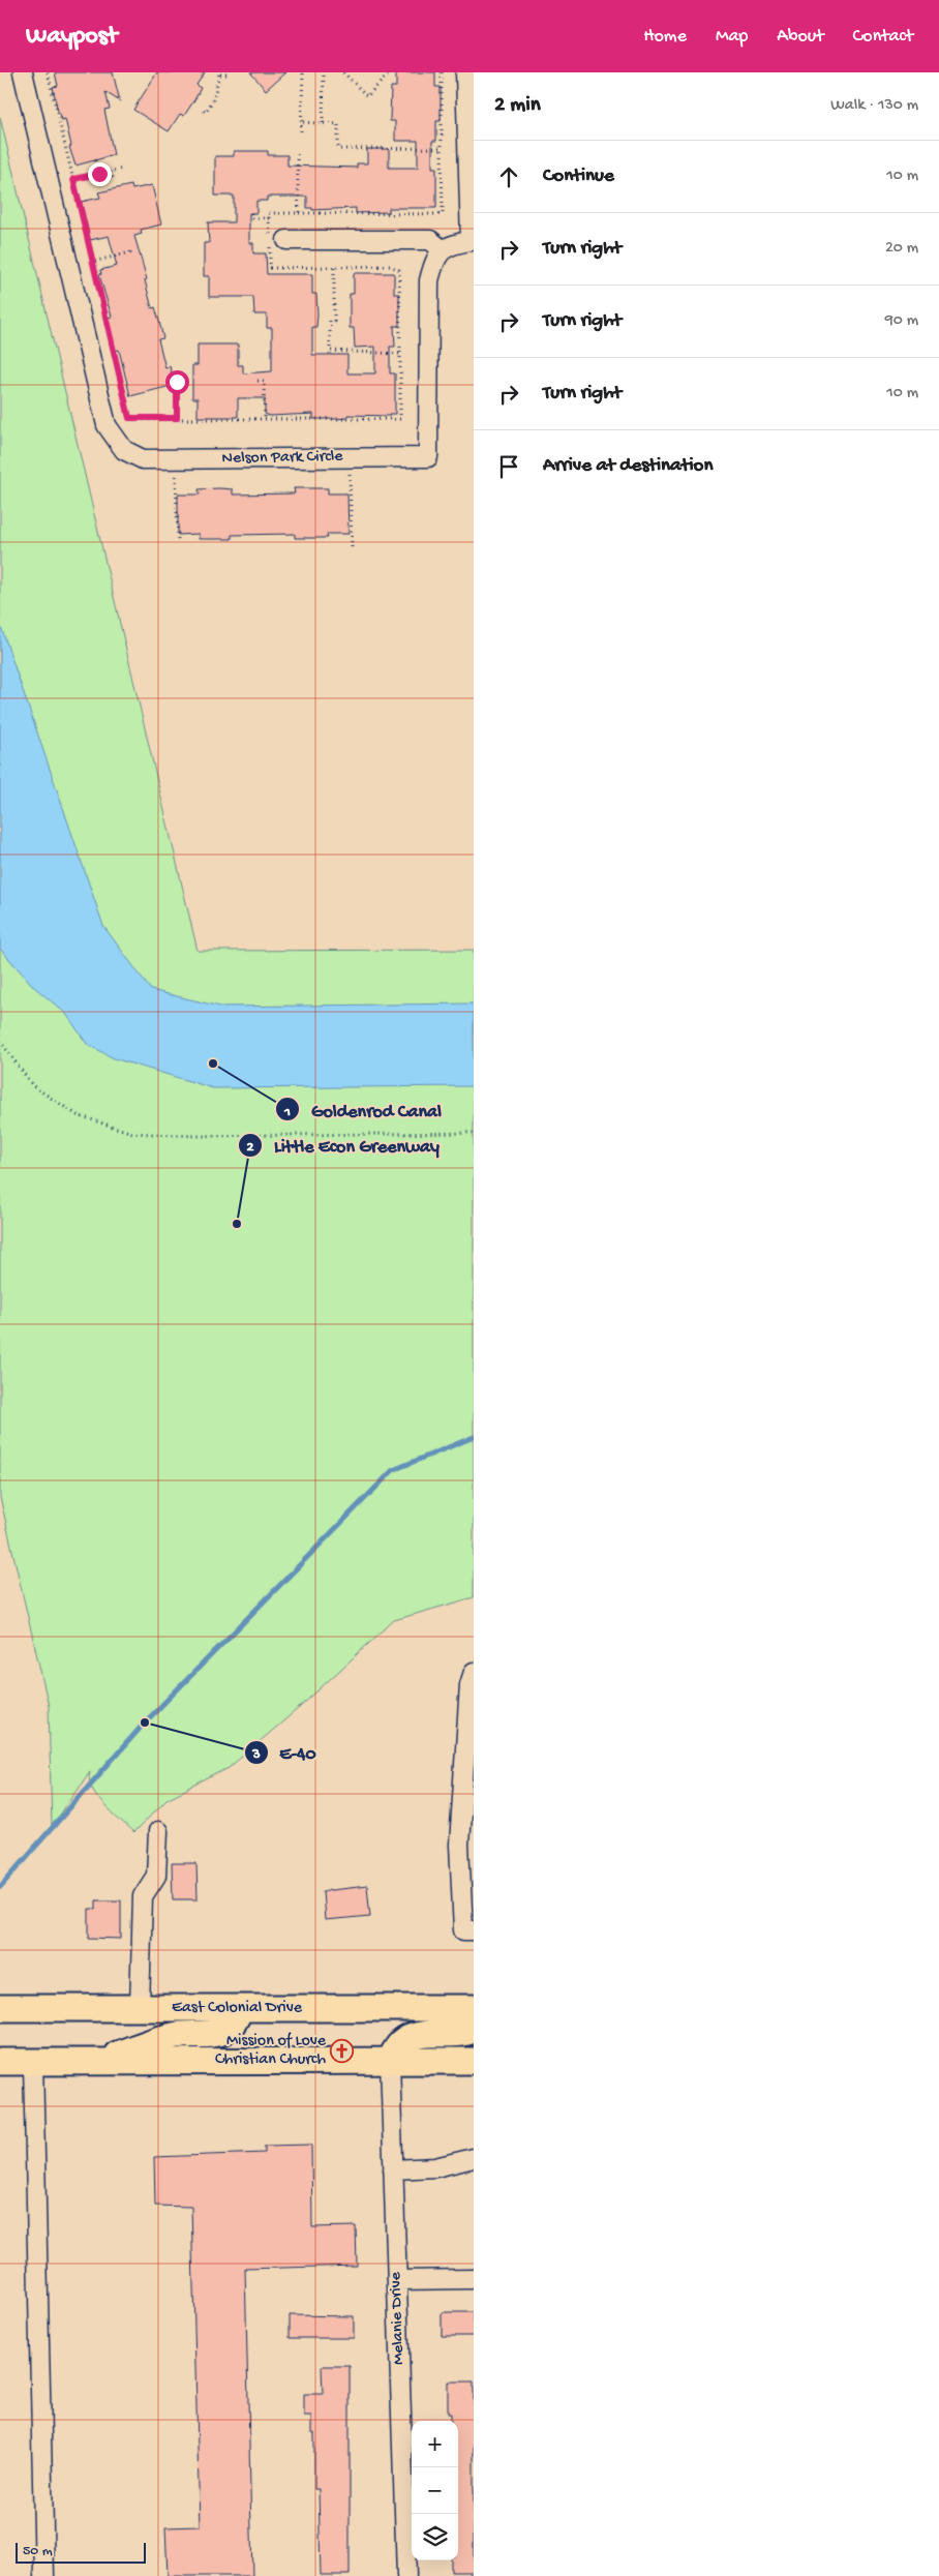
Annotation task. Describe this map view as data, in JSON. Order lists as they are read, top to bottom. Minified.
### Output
{"streets":{"highway":["East Colonial Drive"],"street":["Nelson Park Circle","Melanie Drive"]},"places":{"other":["Goldenrod Canal","Little Econ Greenway","E-40"],"church":["Mission of Love Christian Church"]},"scale_bar":"50 m","page":{"header":"Waypost","nav":["Home","Map","About","Contact"],"heading":["2 min","Walk · 130 m"],"list":[["Continue","10 m"],["Turn right","20 m"],["Turn right","90 m"],["Turn right","10 m"],"Arrive at destination"],"map_buttons":["+","−"],"scale":"50 m"}}
